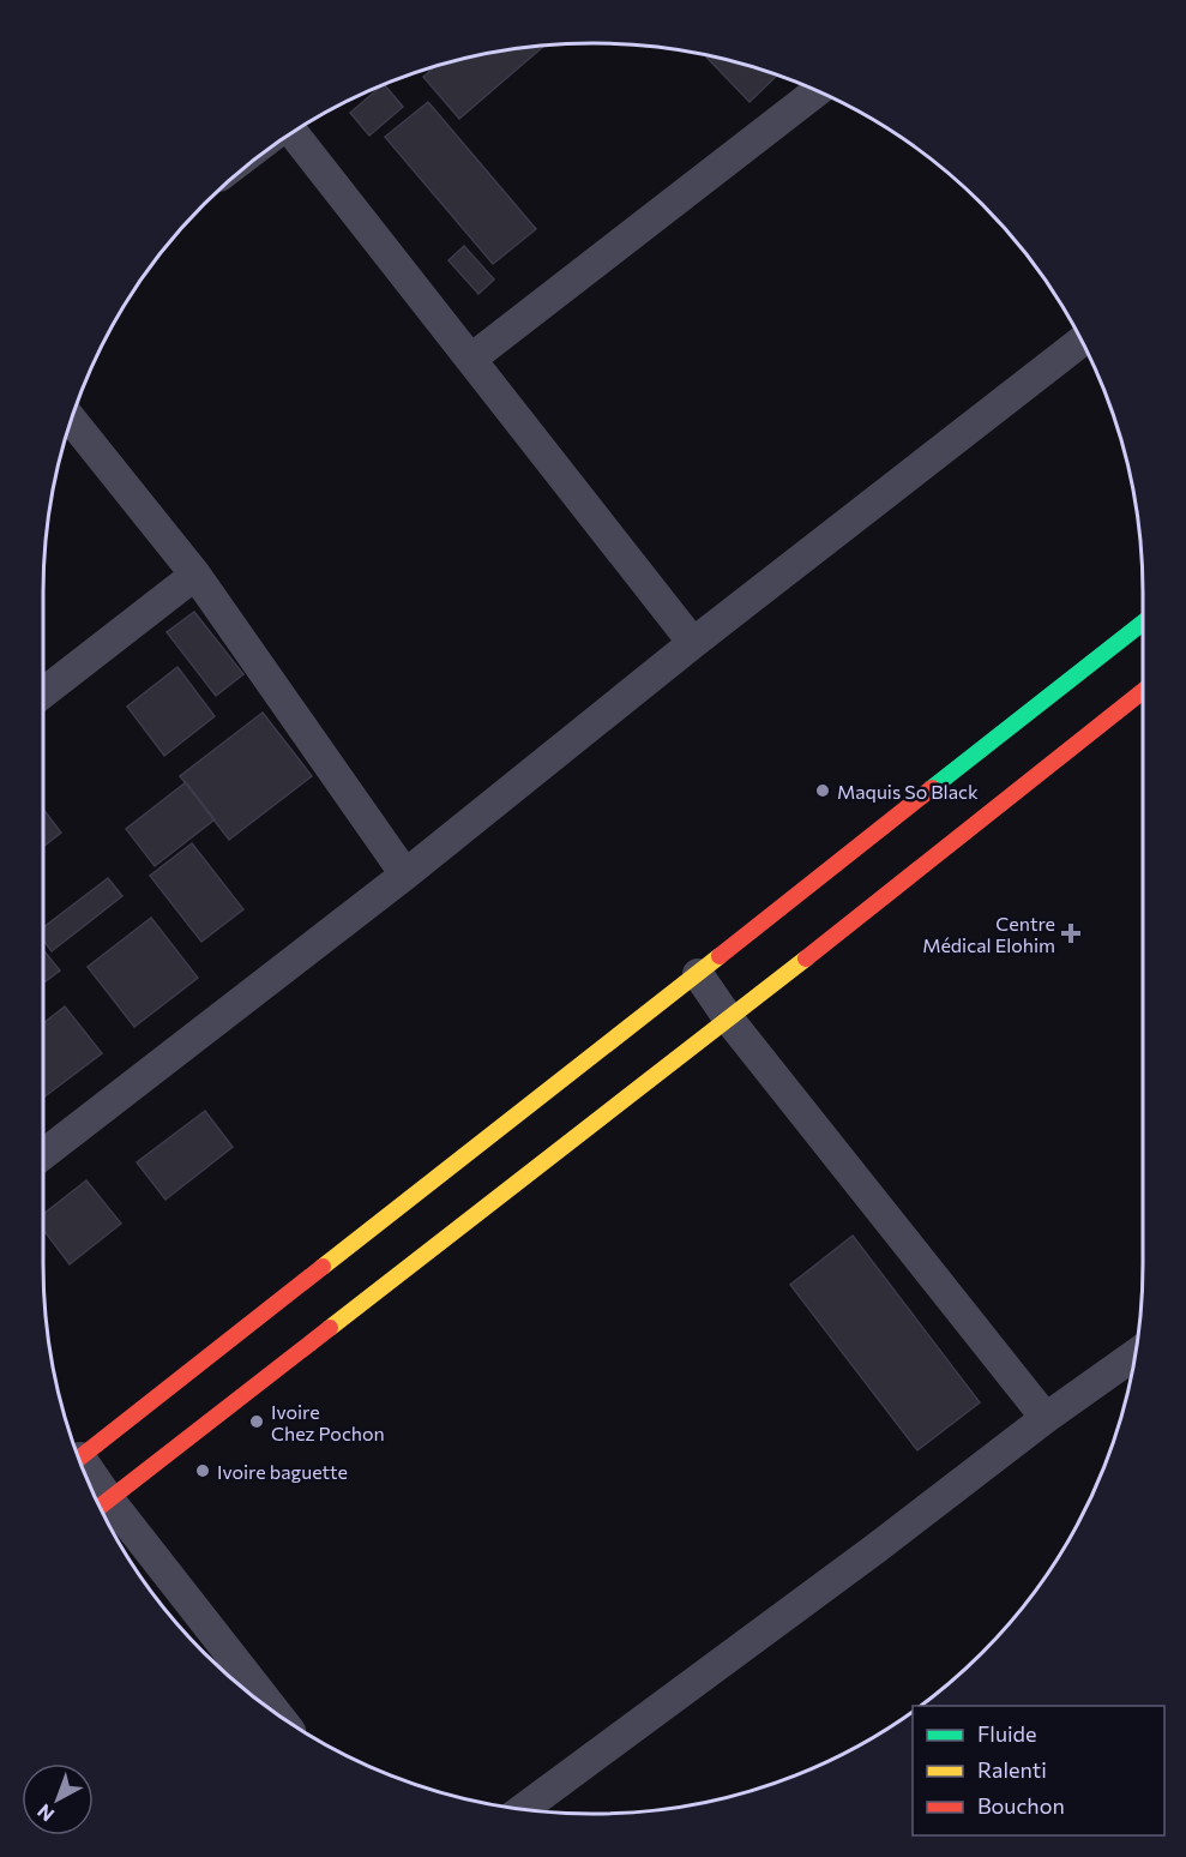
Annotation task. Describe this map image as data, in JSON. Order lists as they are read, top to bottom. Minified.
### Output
{"places":{"other":["Maquis So Black","Ivoire Chez Pochon","Ivoire baguette"],"health":["Centre Médical Elohim"]},"legend":["Fluide","Ralenti","Bouchon"],"north":"bottom left"}
